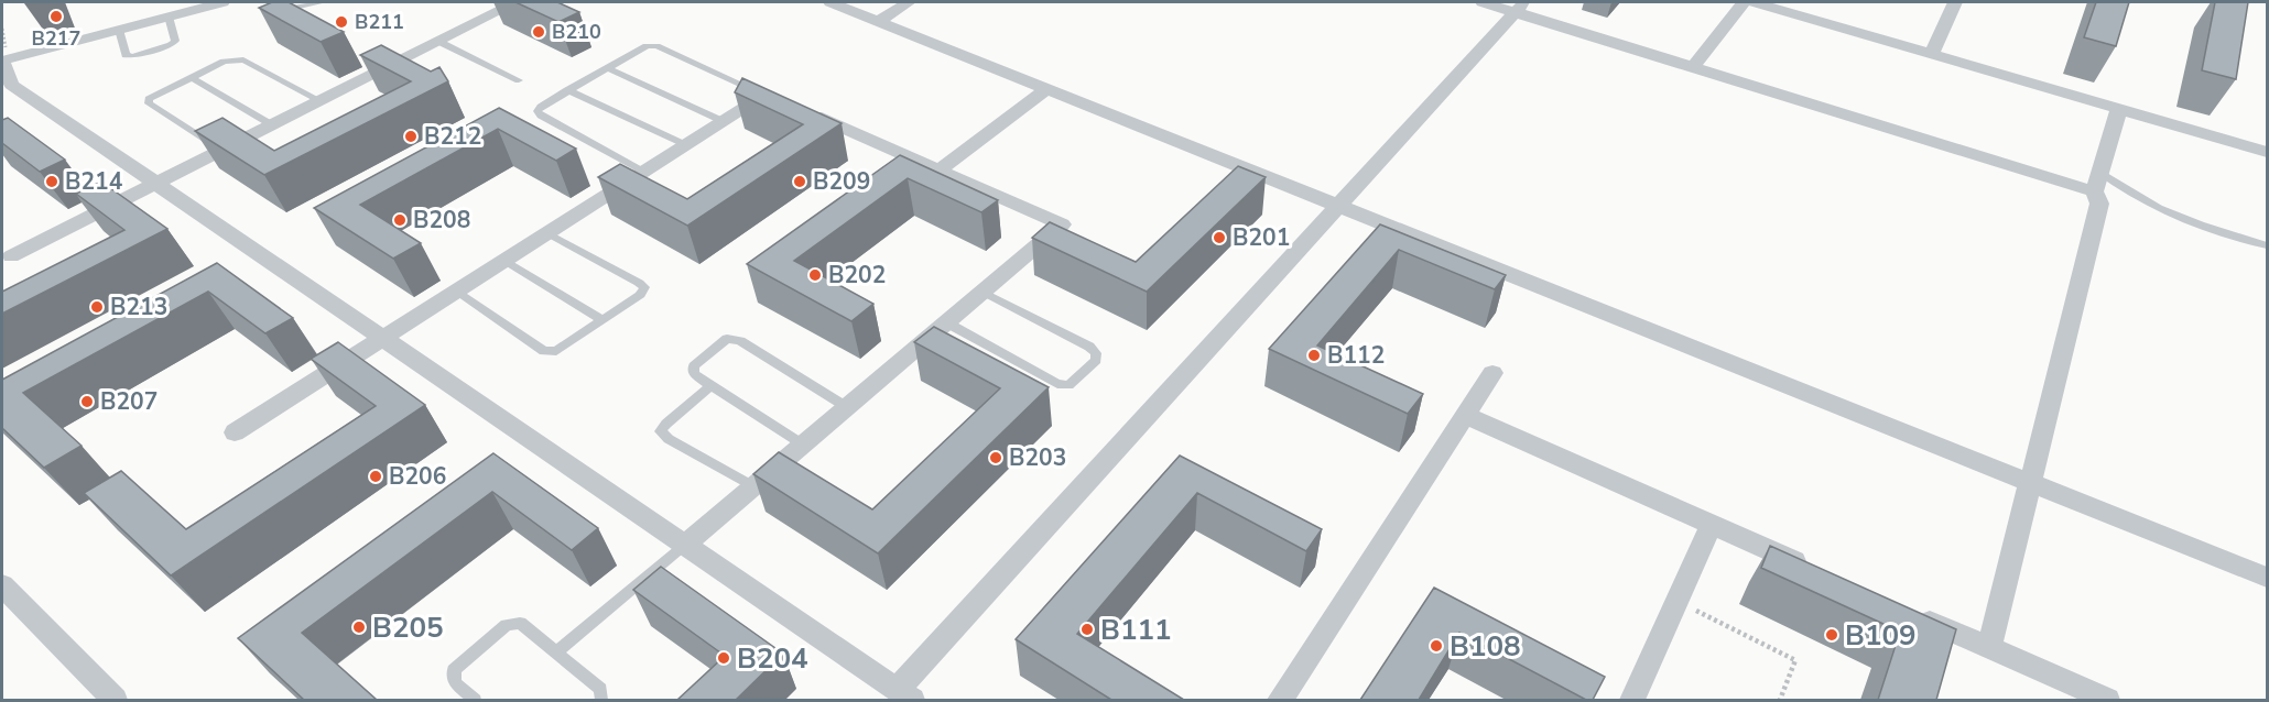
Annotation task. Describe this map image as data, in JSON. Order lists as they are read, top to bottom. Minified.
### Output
{"places":["B217","B211","B210","B212","B214","B209","B208","B201","B202","B213","B112","B207","B203","B206","B205","B111","B109","B108","B204"]}
